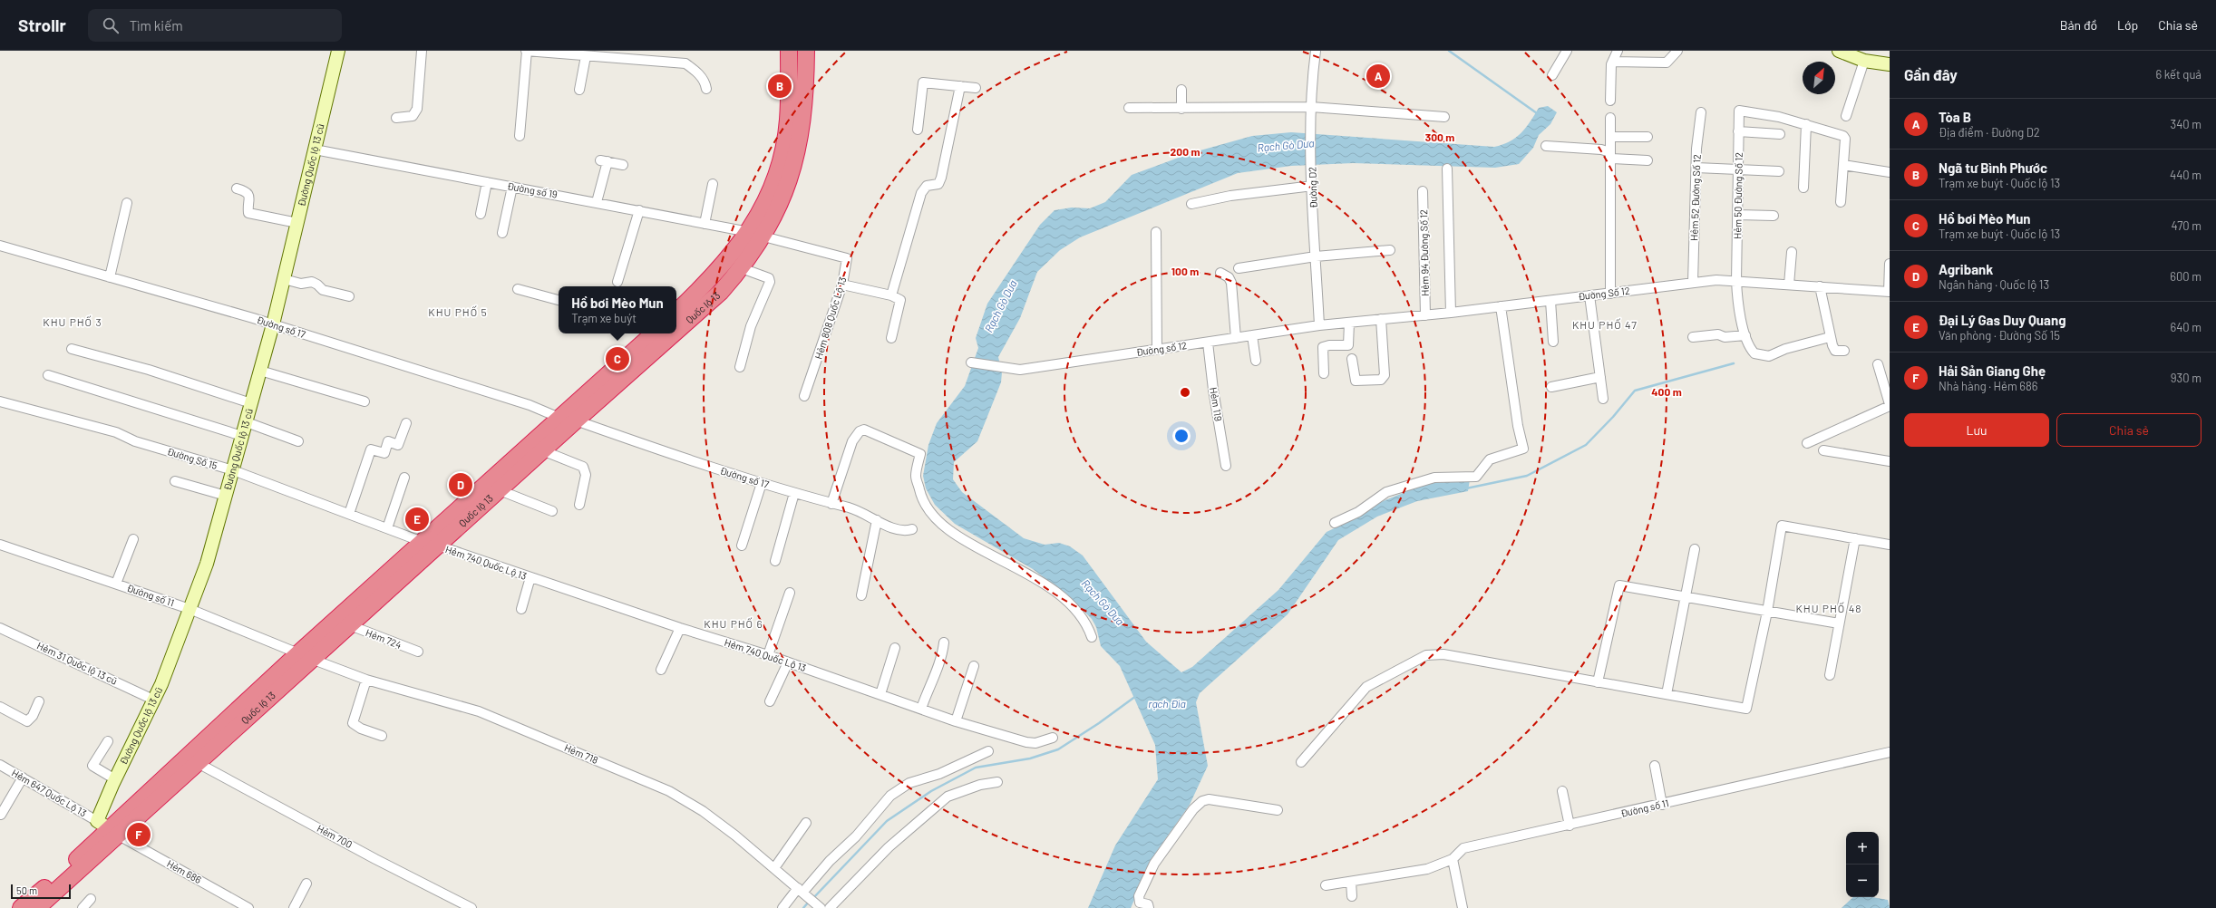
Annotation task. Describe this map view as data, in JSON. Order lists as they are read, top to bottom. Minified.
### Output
{"streets":{"highway":["Quốc lộ 13"],"street":["Đường Quốc lộ 13 cũ","Đường D2","Đường số 19","Hẻm 50 Đường Số 12","Hẻm 52 Đường Số 12","Hẻm 94 Đường Số 12","Đường Số 12","Hẻm 808 Quốc Lộ 13","Đường số 17","Đường số 12","Hẻm 119","Đường Số 15","Hẻm 740 Quốc Lộ 13","Đường số 11","Hẻm 724","Hẻm 31 Quốc lộ 13 cũ","Hẻm 718","Hẻm 647 Quốc Lộ 13","Hẻm 700","Hẻm 686"]},"crossings":[["Đường Quốc lộ 13 cũ","Đường số 19"],["Đường Quốc lộ 13 cũ","Quốc lộ 13"],["Đường Quốc lộ 13 cũ","Đường số 17"],["Đường Quốc lộ 13 cũ","Đường Số 15"],["Đường Quốc lộ 13 cũ","Đường số 11"],["Đường Quốc lộ 13 cũ","Hẻm 31 Quốc lộ 13 cũ"],["Đường Quốc lộ 13 cũ","Hẻm 647 Quốc Lộ 13"],["Đường Quốc lộ 13 cũ","Hẻm 686"],["Đường D2","Đường Số 12"],["Đường D2","Đường số 12"],["Đường số 19","Quốc lộ 13"],["Đường số 19","Hẻm 808 Quốc Lộ 13"],["Hẻm 50 Đường Số 12","Đường Số 12"],["Hẻm 52 Đường Số 12","Đường Số 12"],["Hẻm 94 Đường Số 12","Đường Số 12"],["Đường Số 12","Đường số 12"],["Quốc lộ 13","Hẻm 808 Quốc Lộ 13"],["Quốc lộ 13","Đường số 17"],["Quốc lộ 13","Đường Số 15"],["Quốc lộ 13","Hẻm 740 Quốc Lộ 13"],["Quốc lộ 13","Đường số 11"],["Quốc lộ 13","Hẻm 724"],["Quốc lộ 13","Hẻm 718"],["Quốc lộ 13","Hẻm 647 Quốc Lộ 13"],["Quốc lộ 13","Hẻm 700"],["Quốc lộ 13","Hẻm 686"],["Đường số 12","Hẻm 119"],["Đường Số 15","Hẻm 740 Quốc Lộ 13"],["Đường số 11","Hẻm 718"],["Hẻm 647 Quốc Lộ 13","Hẻm 686"]],"districts":["KHU PHỐ 5","KHU PHỐ 3","KHU PHỐ 47","KHU PHỐ 48","KHU PHỐ 6"],"water":["Rạch Gò Dưa","rạch Đìa"],"scale_bar":"50 m","north":"top right","page":{"header":"Strollr","search":"Tìm kiếm","nav":["Bản đồ","Lớp","Chia sẻ"],"heading":["Gần đây","6 kết quả"],"pins":["A","B","C","D","E","F"],"list":[{"mark":"A","name":"Tòa B","note":"Địa điểm · Đường D2","value":"340 m"},{"mark":"B","name":"Ngã tư Bình Phước","note":"Trạm xe buýt · Quốc lộ 13","value":"440 m"},{"mark":"C","name":"Hồ bơi Mèo Mun","note":"Trạm xe buýt · Quốc lộ 13","value":"470 m"},{"mark":"D","name":"Agribank","note":"Ngân hàng · Quốc lộ 13","value":"600 m"},{"mark":"E","name":"Đại Lý Gas Duy Quang","note":"Văn phòng · Đường Số 15","value":"640 m"},{"mark":"F","name":"Hải Sản Giang Ghẹ","note":"Nhà hàng · Hẻm 686","value":"930 m"}],"popup":["Hồ bơi Mèo Mun","Trạm xe buýt"],"buttons":["Lưu","Chia sẻ"],"map_buttons":["+","−"],"scale":"50 m"},"rings":["300 m","200 m","100 m","400 m"]}
